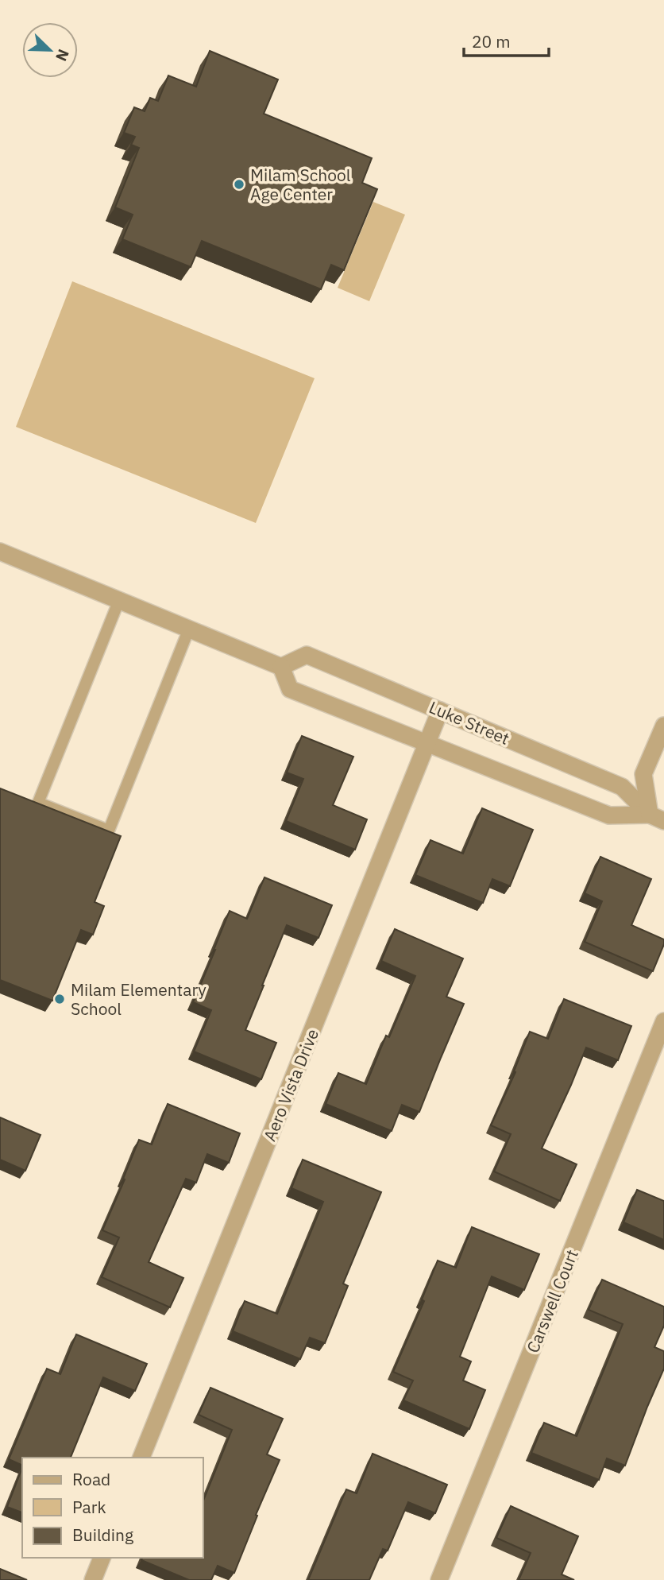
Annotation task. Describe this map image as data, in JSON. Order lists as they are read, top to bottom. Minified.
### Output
{"streets":{"street":["Luke Street","Aero Vista Drive","Carswell Court"]},"crossings":[["Luke Street","Aero Vista Drive"]],"places":["Milam School Age Center","Milam Elementary School"],"legend":["Road","Park","Building"],"scale_bar":"20 m","north":"bottom right"}
